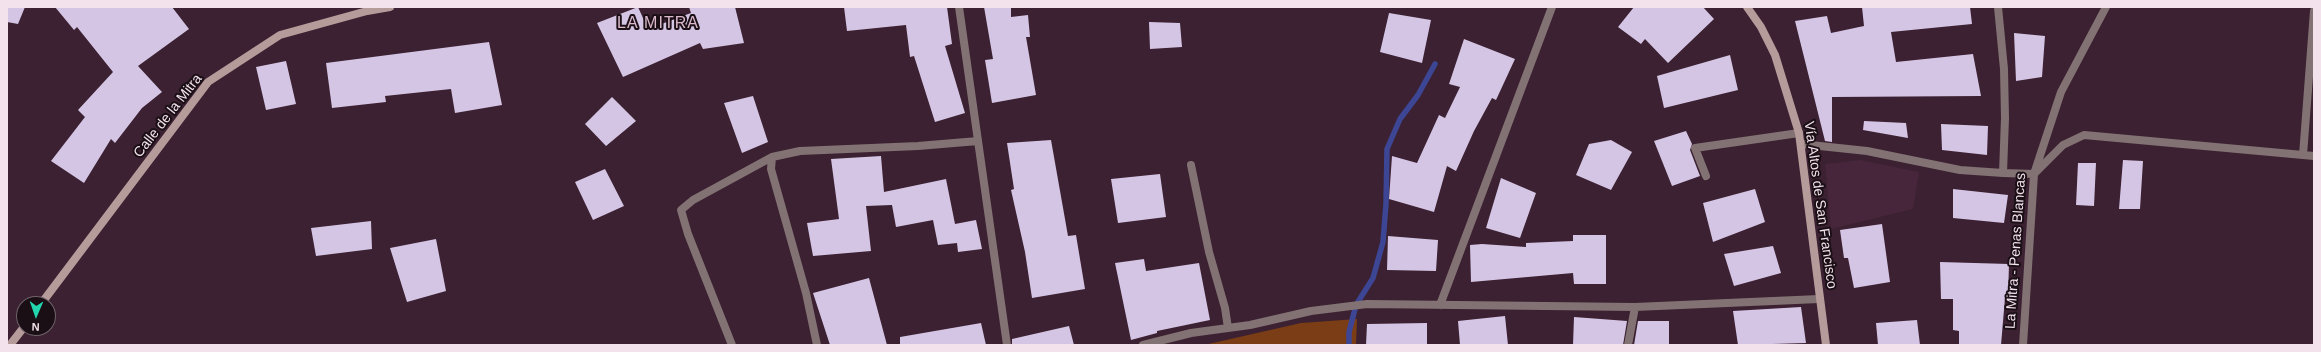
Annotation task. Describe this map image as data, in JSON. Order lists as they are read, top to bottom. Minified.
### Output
{"streets":{"street":["Calle de la Mitra","Vía Altos de San Francisco","La Mitra - Penas Blancas"]},"districts":["LA MITRA"],"north":"bottom"}
